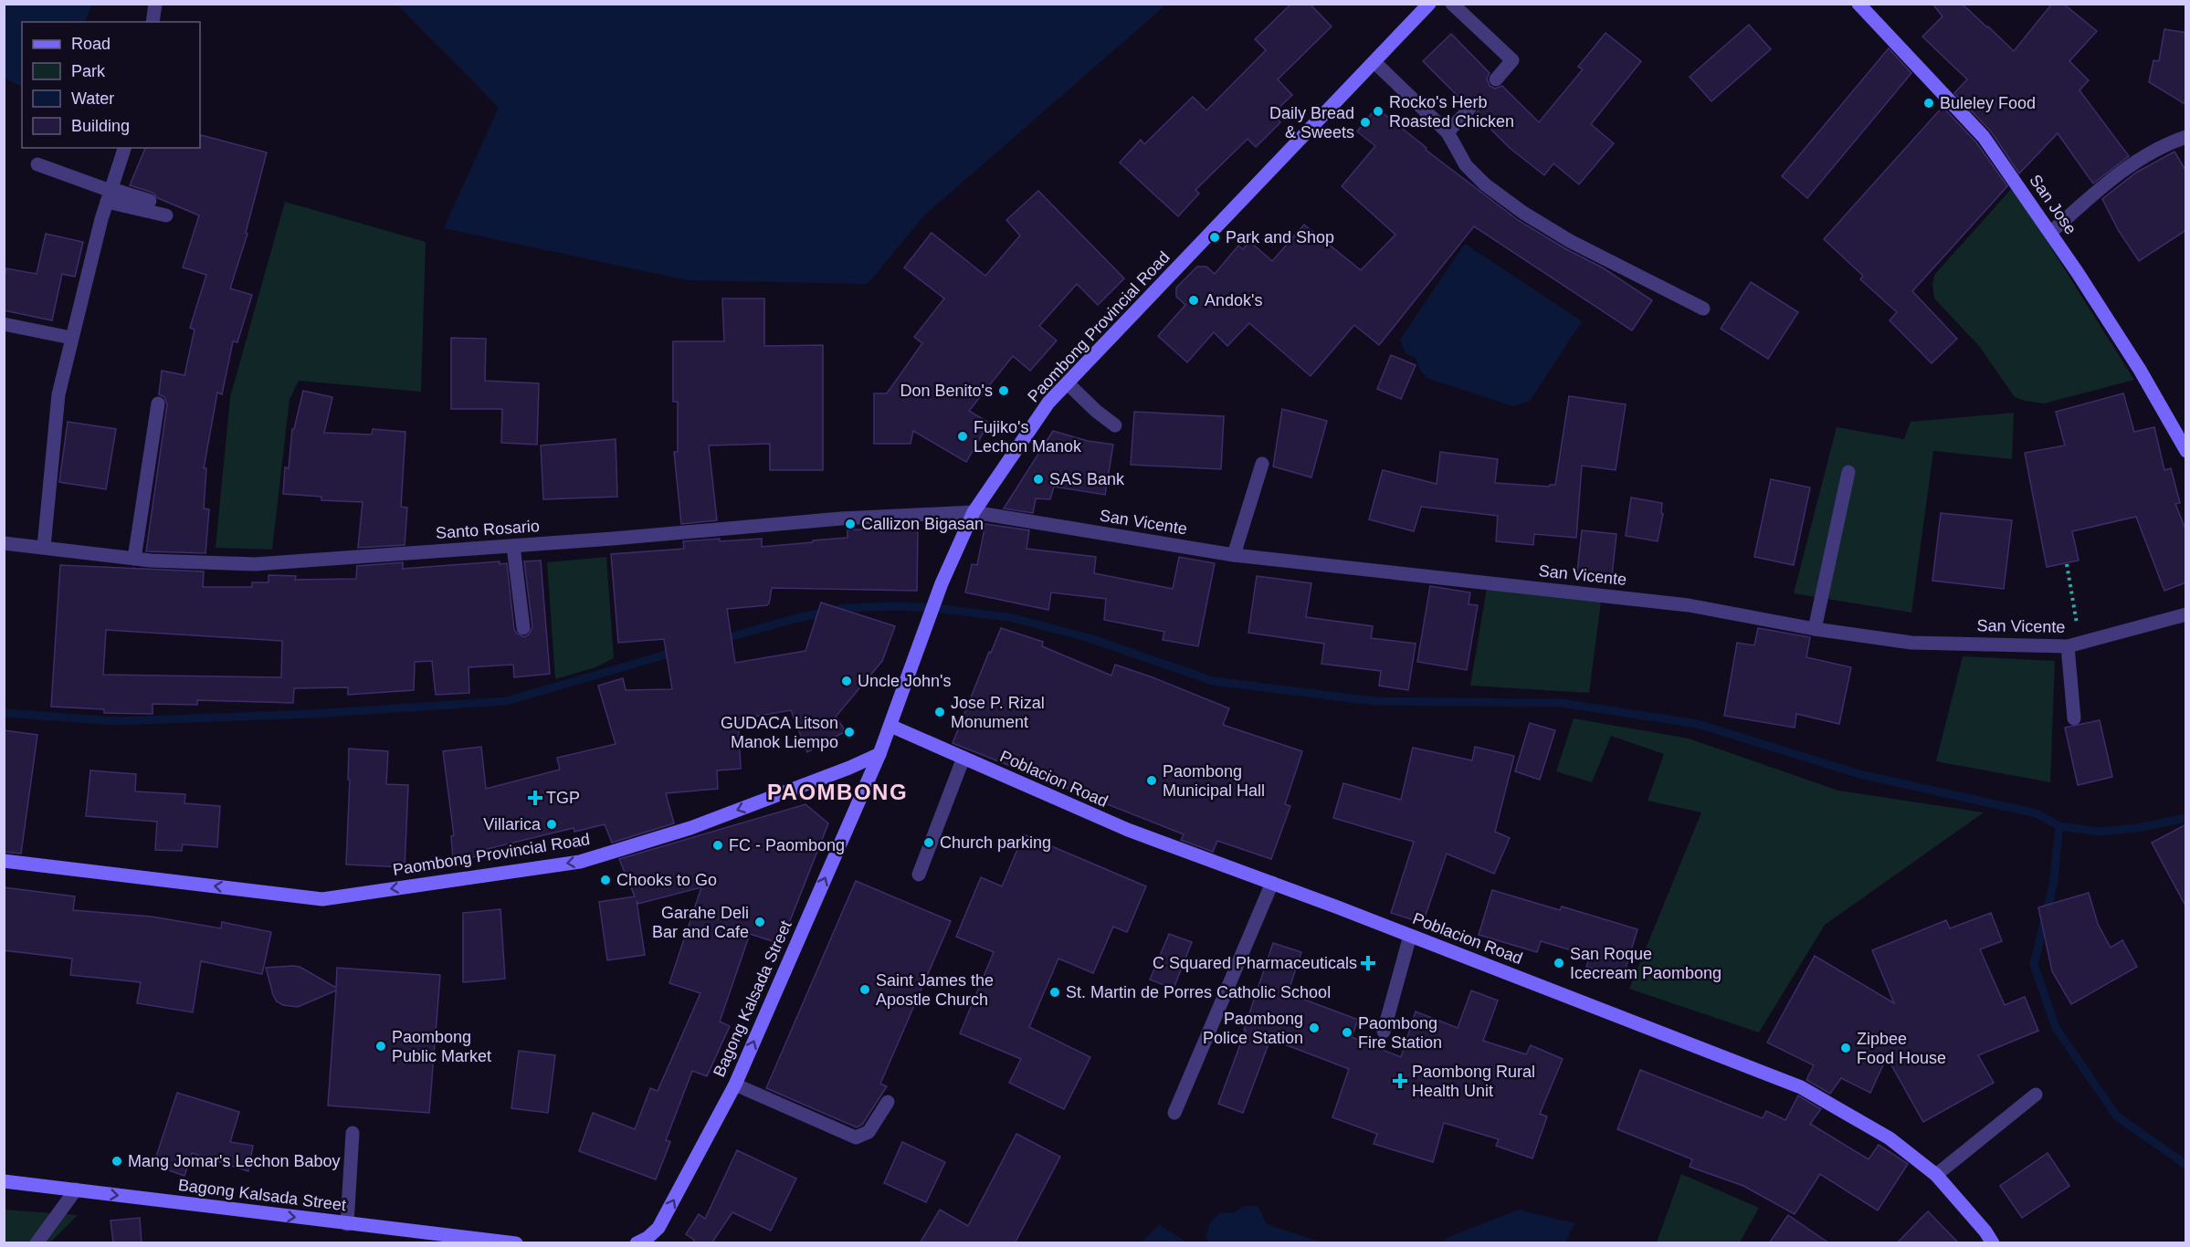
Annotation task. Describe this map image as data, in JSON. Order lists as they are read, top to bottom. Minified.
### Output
{"streets":{"main road":["San Jose","Paombong Provincial Road","Poblacion Road","Bagong Kalsada Street"],"street":["San Vicente","Santo Rosario"]},"crossings":[["Paombong Provincial Road","San Vicente"],["Paombong Provincial Road","Santo Rosario"],["Paombong Provincial Road","Poblacion Road"],["Paombong Provincial Road","Bagong Kalsada Street"],["San Vicente","Santo Rosario"]],"one_way":["Paombong Provincial Road","Bagong Kalsada Street"],"districts":["PAOMBONG"],"places":{"other":["Buleley Food","Rocko's Herb Roasted Chicken","Daily Bread & Sweets","Park and Shop","Andok's","Don Benito's","Fujiko's Lechon Manok","SAS Bank","Callizon Bigasan","Uncle John's","Jose P. Rizal Monument","GUDACA Litson Manok Liempo","Paombong Municipal Hall","Villarica","Church parking","FC - Paombong","Chooks to Go","Garahe Deli Bar and Cafe","San Roque Icecream Paombong","Saint James the Apostle Church","St. Martin de Porres Catholic School","Paombong Police Station","Paombong Fire Station","Paombong Public Market","Zipbee Food House","Mang Jomar's Lechon Baboy"],"health":["TGP","C Squared Pharmaceuticals","Paombong Rural Health Unit"]},"legend":["Road","Park","Water","Building"]}
